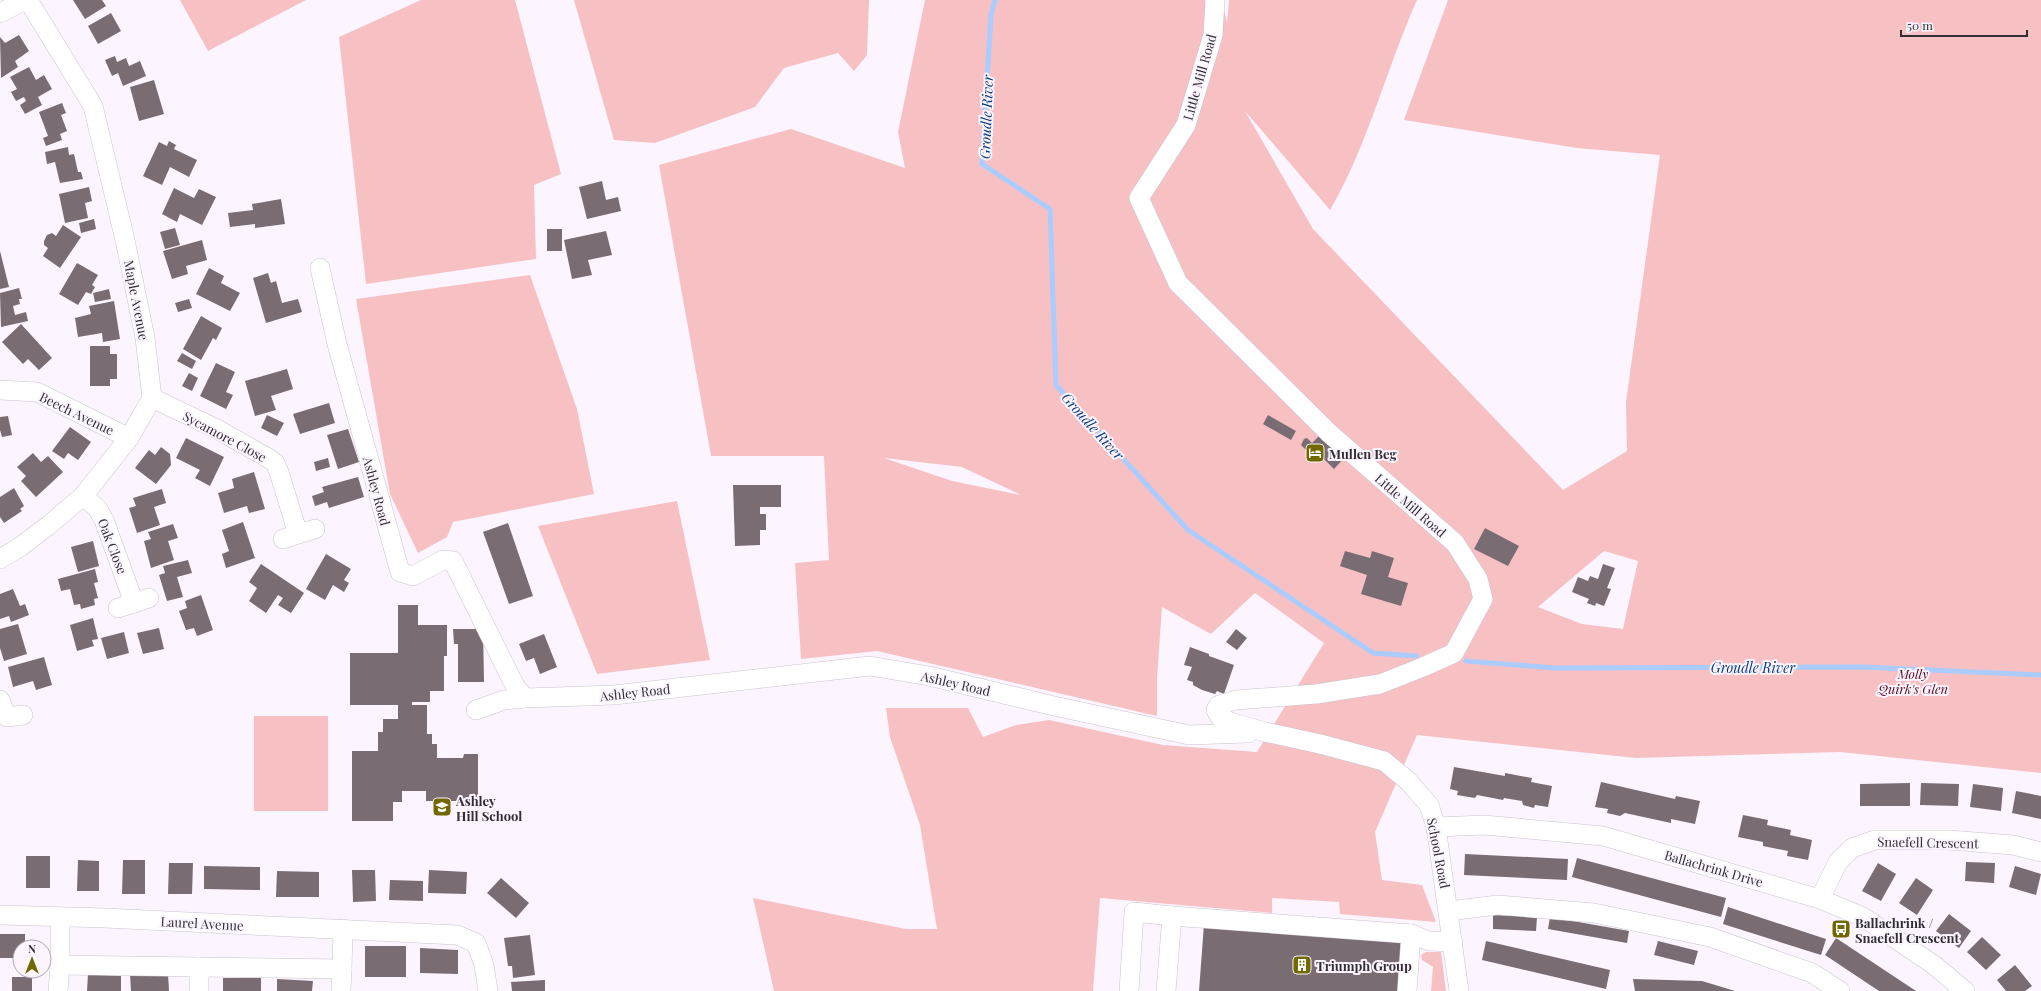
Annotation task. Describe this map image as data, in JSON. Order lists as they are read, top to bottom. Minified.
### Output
{"streets":{"street":["Little Mill Road","Maple Avenue","Beech Avenue","Sycamore Close","Ashley Road","Oak Close","Snaefell Crescent","School Road","Ballachrink Drive","Laurel Avenue"]},"crossings":[["Little Mill Road","Ashley Road"],["Little Mill Road","School Road"],["Maple Avenue","Sycamore Close"],["Ashley Road","School Road"],["Snaefell Crescent","Ballachrink Drive"],["School Road","Ballachrink Drive"]],"water":["Groudle River"],"parks":["Molly Quirk's Glen"],"places":{"hotel":["Mullen Beg"],"school or university":["Ashley Hill School"],"bus stop":["Ballachrink / Snaefell Crescent"],"building":["Triumph Group"]},"scale_bar":"50 m","north":"top"}
